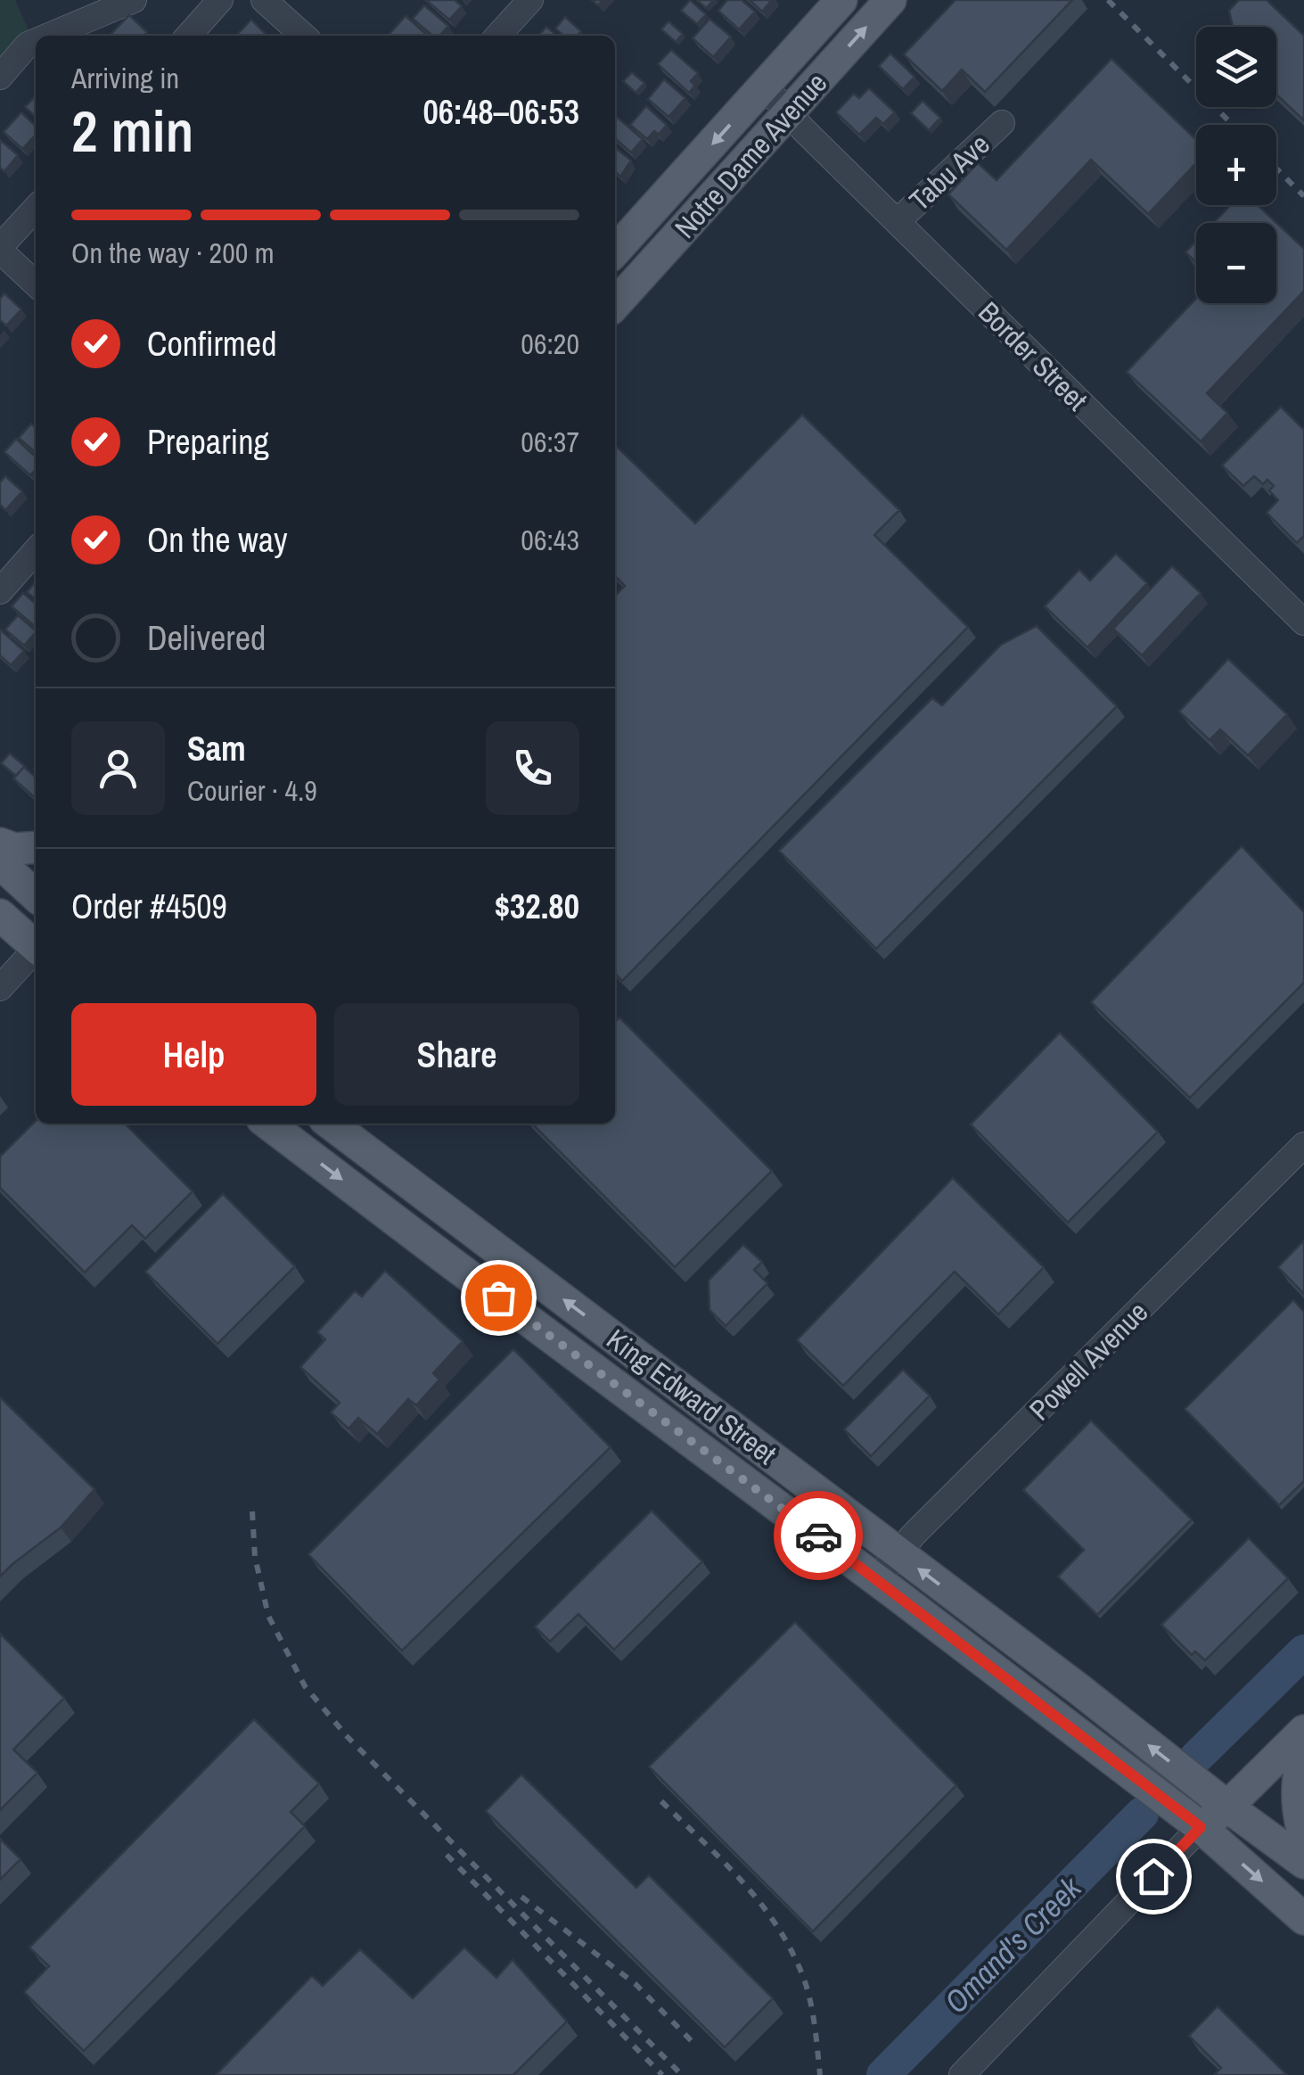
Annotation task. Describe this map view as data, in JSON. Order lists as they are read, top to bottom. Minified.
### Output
{"streets":{"main road":["Notre Dame Avenue","King Edward Street"],"street":["Tabu Ave","Border Street","Powell Avenue"]},"crossings":[["Notre Dame Avenue","Border Street"],["Tabu Ave","Border Street"],["Powell Avenue","King Edward Street"]],"water":["Omand's Creek"],"page":{"map_buttons":["+","−"],"heading":["2 min","Arriving in","06:48–06:53"],"panel":["Sam","Courier · 4.9","Order #4509","$32.80"],"bar":"On the way · 200 m","list":[["Confirmed","06:20"],["Preparing","06:37"],["On the way","06:43"],"Delivered"],"buttons":["Help","Share"]}}
